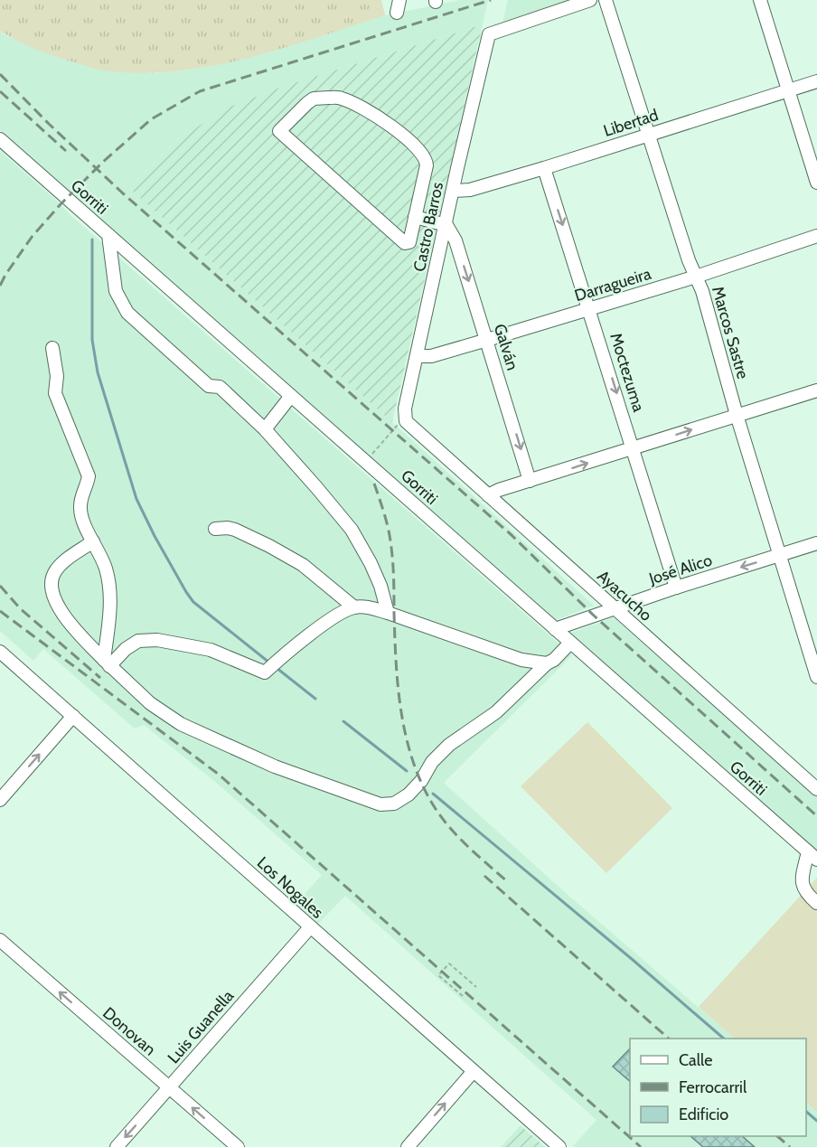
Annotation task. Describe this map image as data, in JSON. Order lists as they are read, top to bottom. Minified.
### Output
{"streets":{"street":["Libertad","Gorriti","Castro Barros","Darragueira","Marcos Sastre","Galván","Moctezuma","José Alico","Ayacucho","Los Nogales","Luis Guanella","Donovan"]},"crossings":[["Libertad","Castro Barros"],["Libertad","Marcos Sastre"],["Libertad","Moctezuma"],["Gorriti","José Alico"],["Castro Barros","Darragueira"],["Castro Barros","Galván"],["Castro Barros","Ayacucho"],["Darragueira","Marcos Sastre"],["Darragueira","Galván"],["Darragueira","Moctezuma"],["Marcos Sastre","José Alico"],["Moctezuma","José Alico"],["José Alico","Ayacucho"],["Los Nogales","Luis Guanella"],["Luis Guanella","Donovan"]],"one_way":["Galván","Moctezuma","José Alico","Donovan"],"legend":["Calle","Ferrocarril","Edificio"]}
